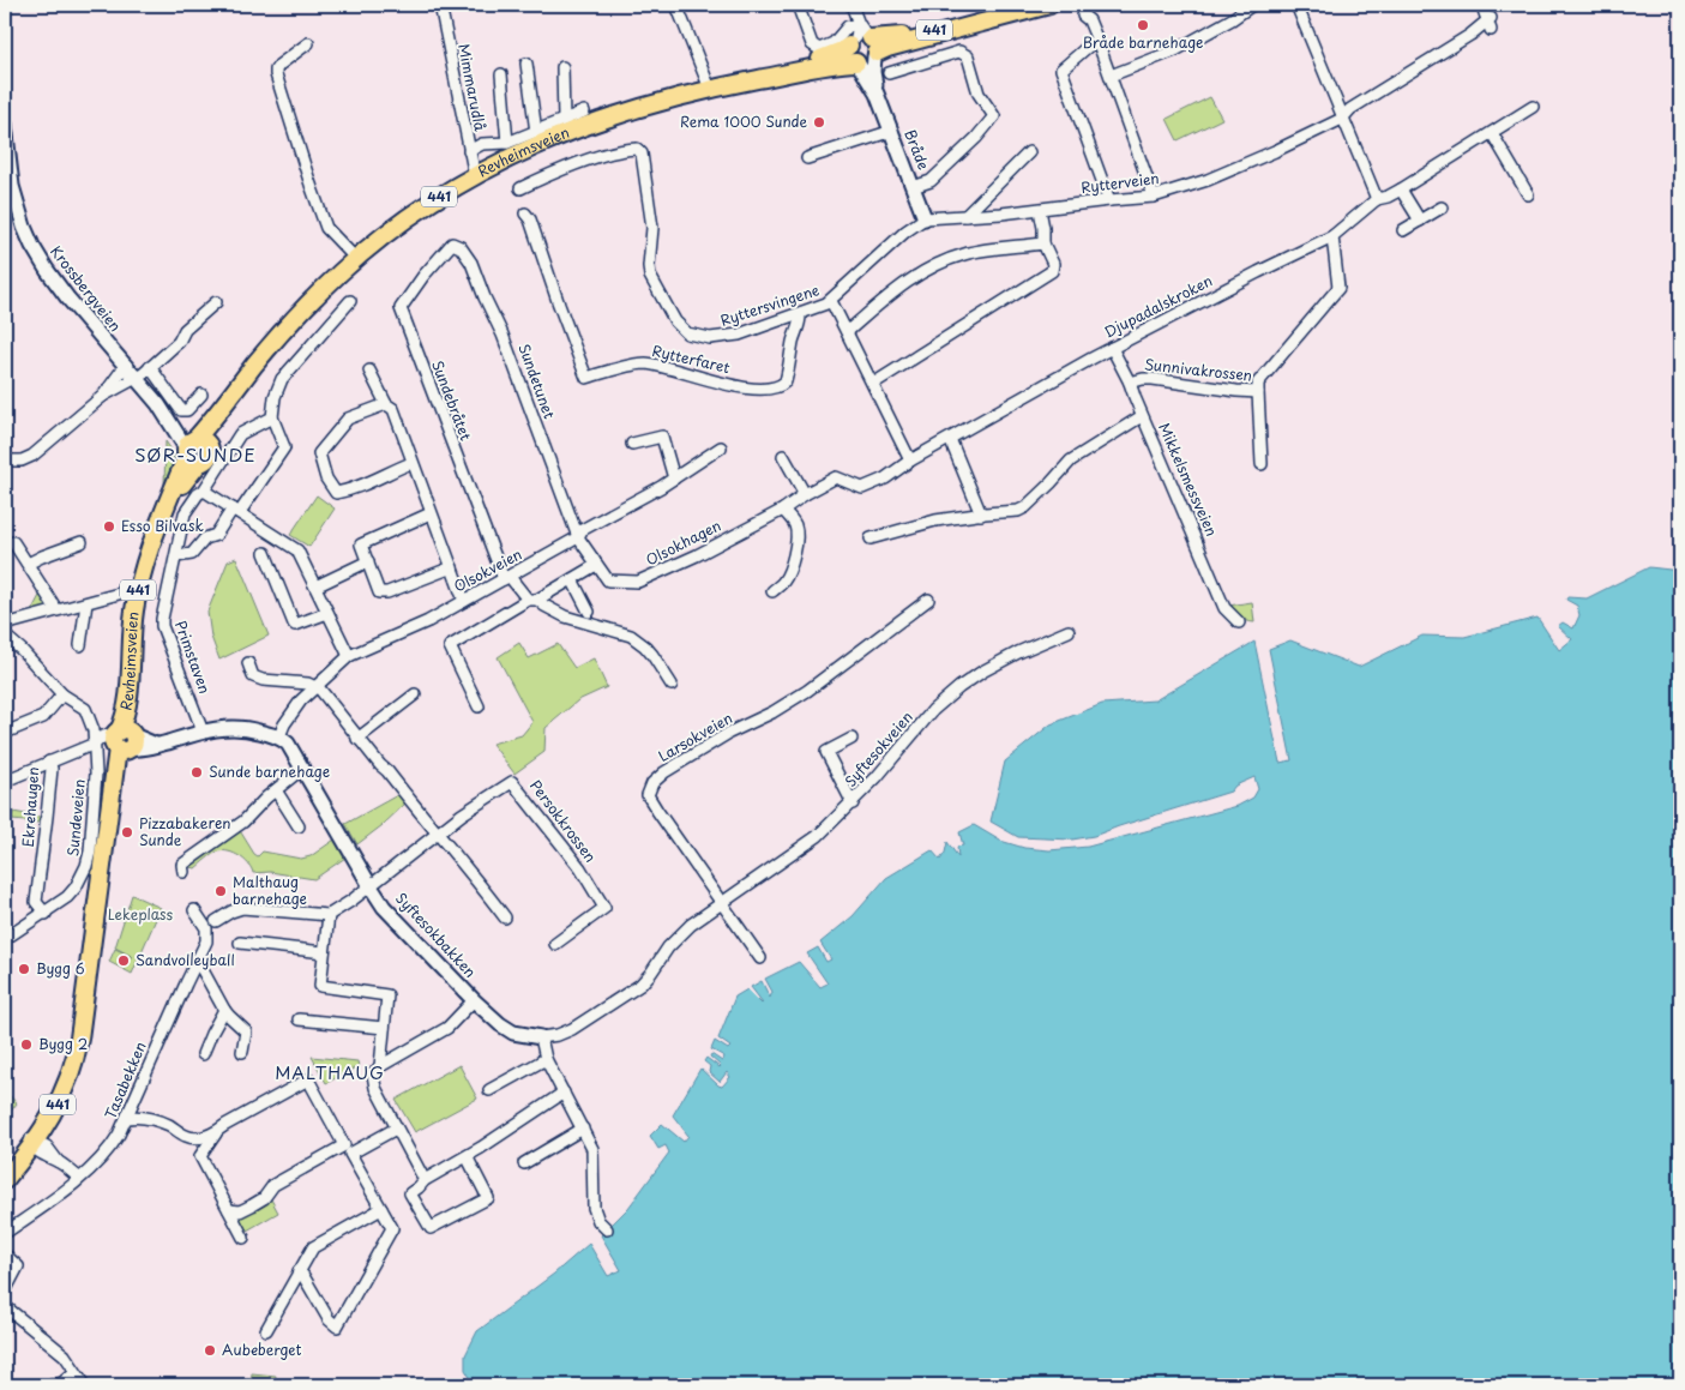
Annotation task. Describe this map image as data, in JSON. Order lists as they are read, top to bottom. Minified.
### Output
{"streets":{"main road":["441","Revheimsveien"],"street":["Mimmarudlå","Bråde","Rytterveien","Krossbergveien","Ryttersvingene","Djupadalskroken","Rytterfaret","Sunnivakrossen","Sundetunet","Sundebråtet","Mikkelsmessveien","Olsokhagen","Olsokveien","Primstaven","Larsokveien","Syftesokveien","Ekrehaugen","Sundeveien","Persokkrossen","Syftesokbakken","Tasabekken"]},"crossings":[["Mimmarudlå","Revheimsveien"],["Bråde","Revheimsveien"],["Bråde","Rytterveien"],["Bråde","Ryttersvingene"],["Revheimsveien","Krossbergveien"],["Rytterveien","Ryttersvingene"],["Ryttersvingene","Rytterfaret"],["Djupadalskroken","Sunnivakrossen"],["Djupadalskroken","Mikkelsmessveien"],["Djupadalskroken","Olsokhagen"],["Sunnivakrossen","Mikkelsmessveien"],["Sundetunet","Sundebråtet"],["Sundetunet","Olsokhagen"],["Sundetunet","Olsokveien"],["Sundebråtet","Olsokveien"],["Olsokhagen","Olsokveien"],["Olsokveien","Syftesokbakken"],["Larsokveien","Syftesokveien"],["Larsokveien","Syftesokbakken"],["Syftesokveien","Syftesokbakken"],["Ekrehaugen","Sundeveien"],["Persokkrossen","Syftesokbakken"]],"districts":["SØR-SUNDE","MALTHAUG"],"parks":["Lekeplass"],"places":["Bråde barnehage","Rema 1000 Sunde","Esso Bilvask","Sunde barnehage","Pizzabakeren Sunde","Malthaug barnehage","Sandvolleyball","Bygg 6","Bygg 2","Aubeberget"]}
